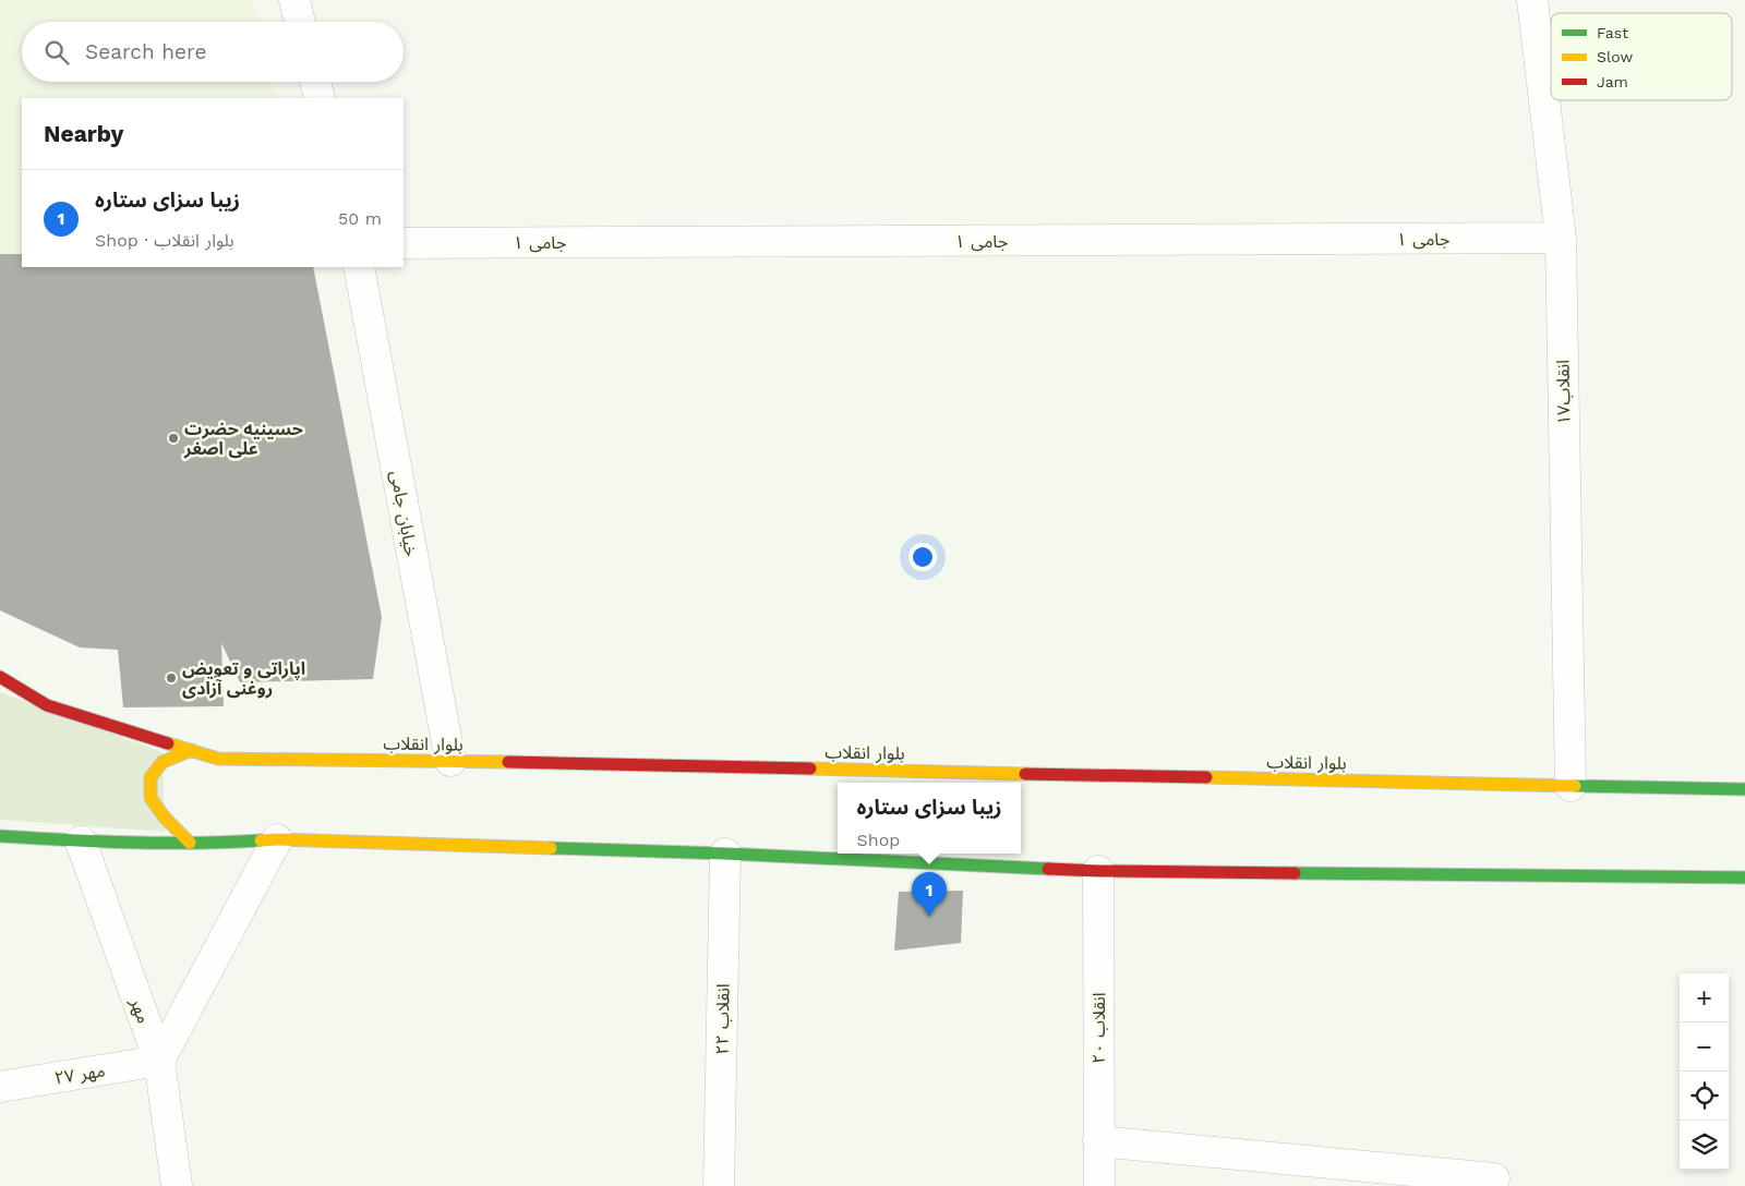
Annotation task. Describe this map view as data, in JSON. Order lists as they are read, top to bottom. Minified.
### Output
{"streets":{"street":["جامی ۱","انقلاب۱۷","خیابان جامی","بلوار انقلاب","مهر","انقلاب ۲۲","انقلاب ۲۰","مهر ۲۷"]},"crossings":[["جامی ۱","انقلاب۱۷"],["انقلاب۱۷","بلوار انقلاب"],["خیابان جامی","بلوار انقلاب"],["مهر","مهر ۲۷"]],"places":["حسینیه حضرت علی اصغر","اپاراتی و تعویض روغنی آزادی"],"legend":["Fast","Slow","Jam"],"page":{"search":"Search here","heading":"Nearby","list":[{"mark":"1","name":"زیبا سزای ستاره","note":"Shop · بلوار انقلاب","value":"50 m"}],"popup":["زیبا سزای ستاره","Shop"],"pins":"1","map_buttons":["+","−"]}}
